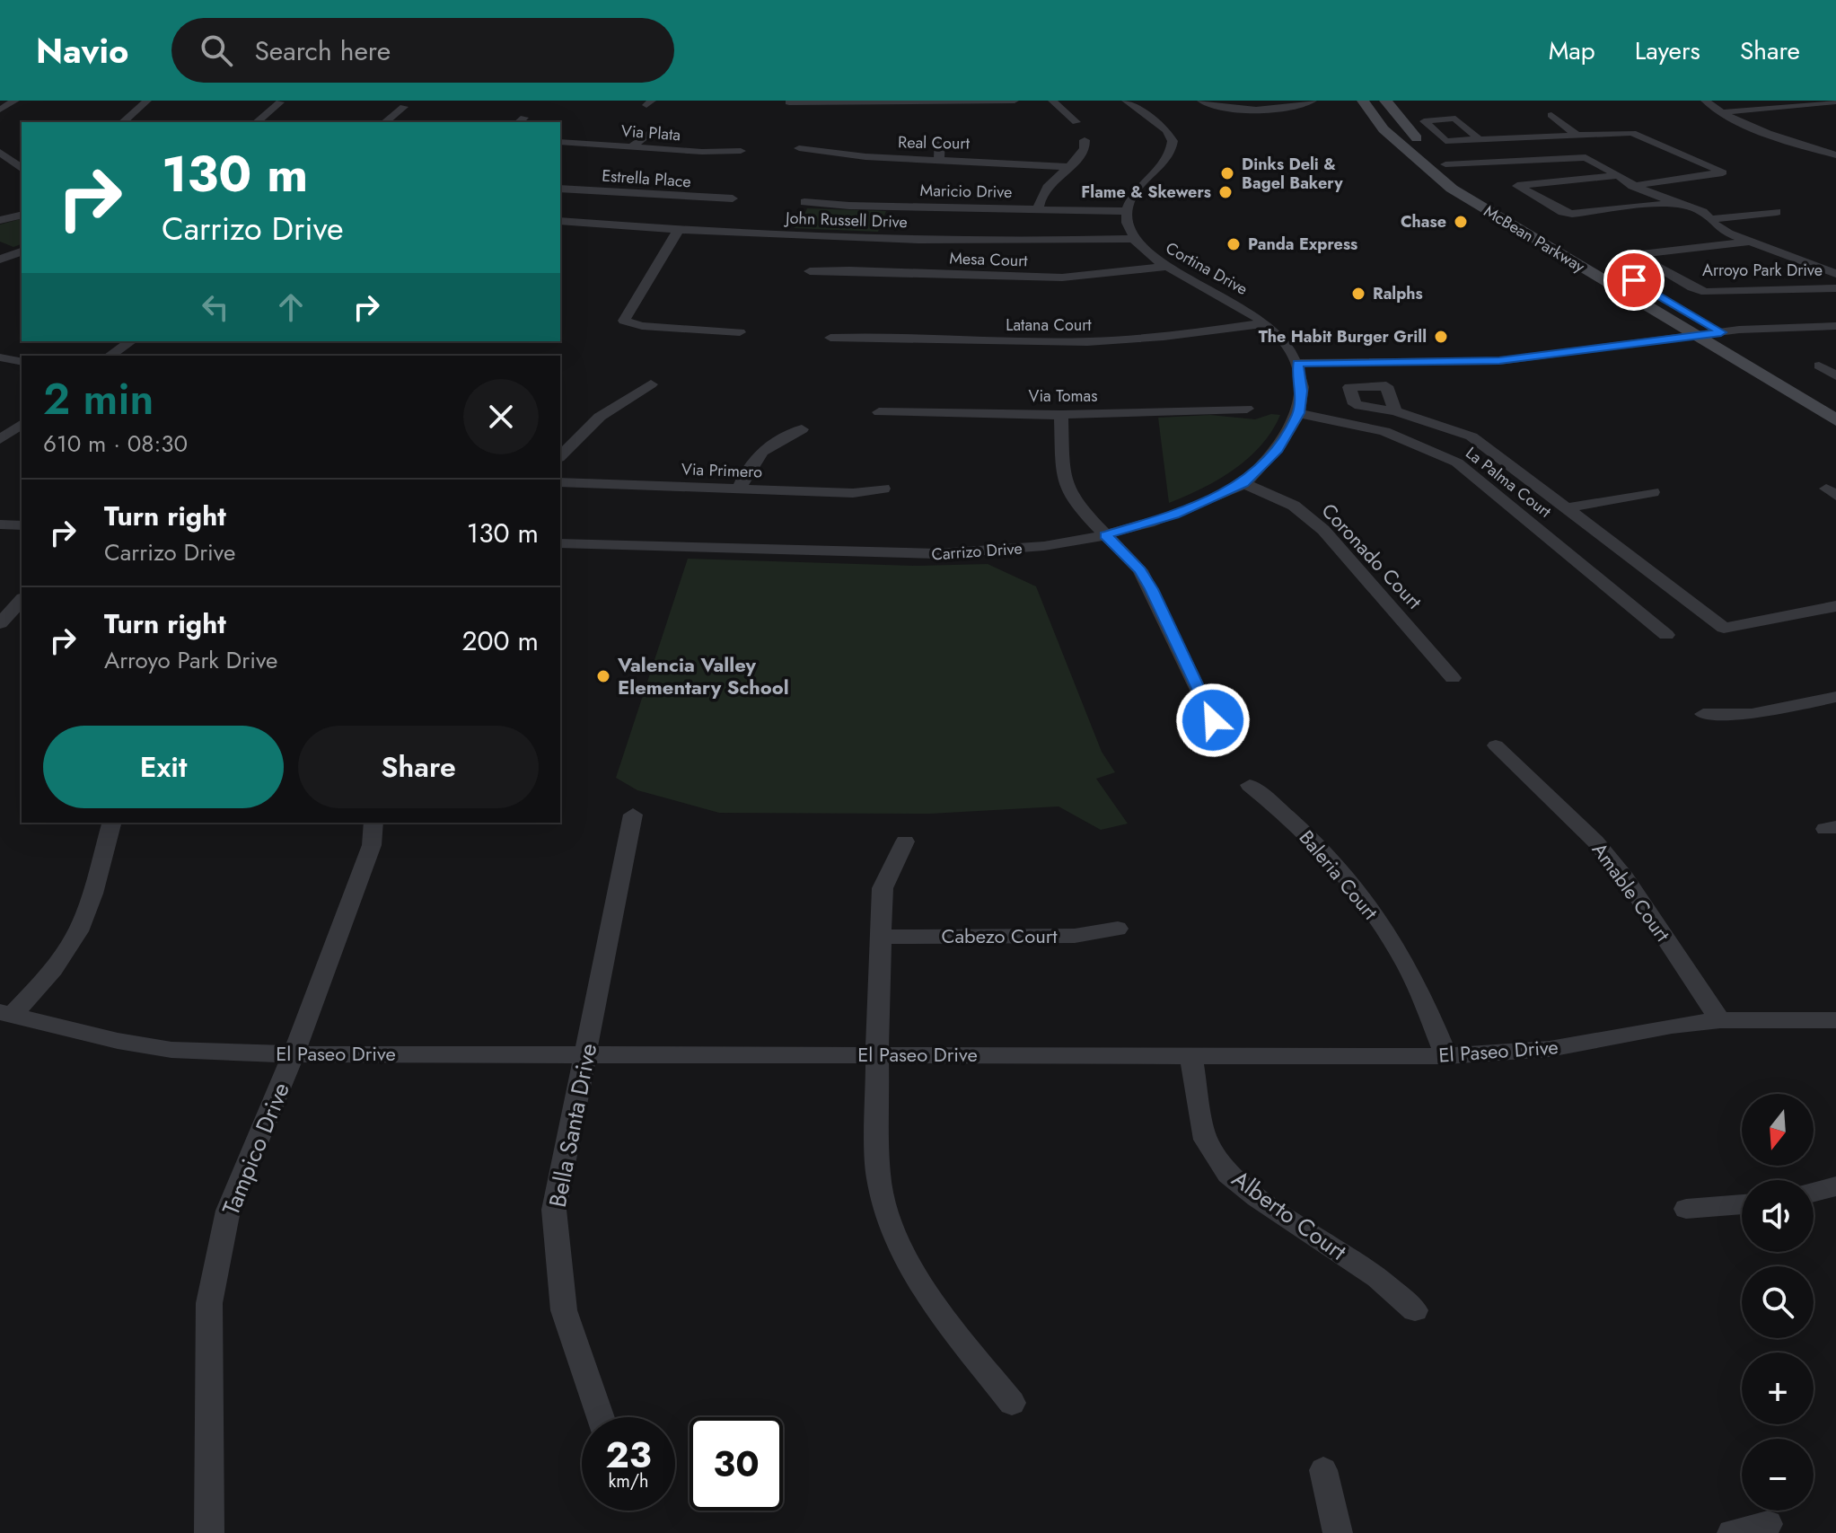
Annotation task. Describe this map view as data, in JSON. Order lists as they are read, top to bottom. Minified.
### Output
{"streets":{"main road":["McBean Parkway"],"street":["Via Plata","Real Court","Estrella Place","Maricio Drive","John Russell Drive","Mesa Court","Cortina Drive","Arroyo Park Drive","Latana Court","Via Tomas","Via Primero","La Palma Court","Carrizo Drive","Coronado Court","Baleria Court","Amable Court","Cabezo Court","El Paseo Drive","Bella Santa Drive","Tampico Drive","Alberto Court"]},"crossings":[["John Russell Drive","Cortina Drive"],["Mesa Court","Cortina Drive"],["Cortina Drive","Latana Court"],["Cortina Drive","Carrizo Drive"],["La Palma Court","Carrizo Drive"],["Carrizo Drive","Coronado Court"],["Baleria Court","El Paseo Drive"],["Amable Court","El Paseo Drive"],["El Paseo Drive","Bella Santa Drive"],["El Paseo Drive","Tampico Drive"],["El Paseo Drive","Alberto Court"]],"places":["Dinks Deli & Bagel Bakery","Flame & Skewers","Chase","Panda Express","Ralphs","The Habit Burger Grill","Valencia Valley Elementary School"],"north":"bottom","page":{"header":"Navio","search":"Search here","nav":["Map","Layers","Share"],"turn":["130 m","Carrizo Drive"],"heading":["2 min","610 m · 08:30"],"list":[{"name":"Turn right","note":"Carrizo Drive","value":"130 m"},{"name":"Turn right","note":"Arroyo Park Drive","value":"200 m"}],"buttons":["Exit","Share"],"map_buttons":["+","−"],"speed":"23 km/h","limit":"30"}}
